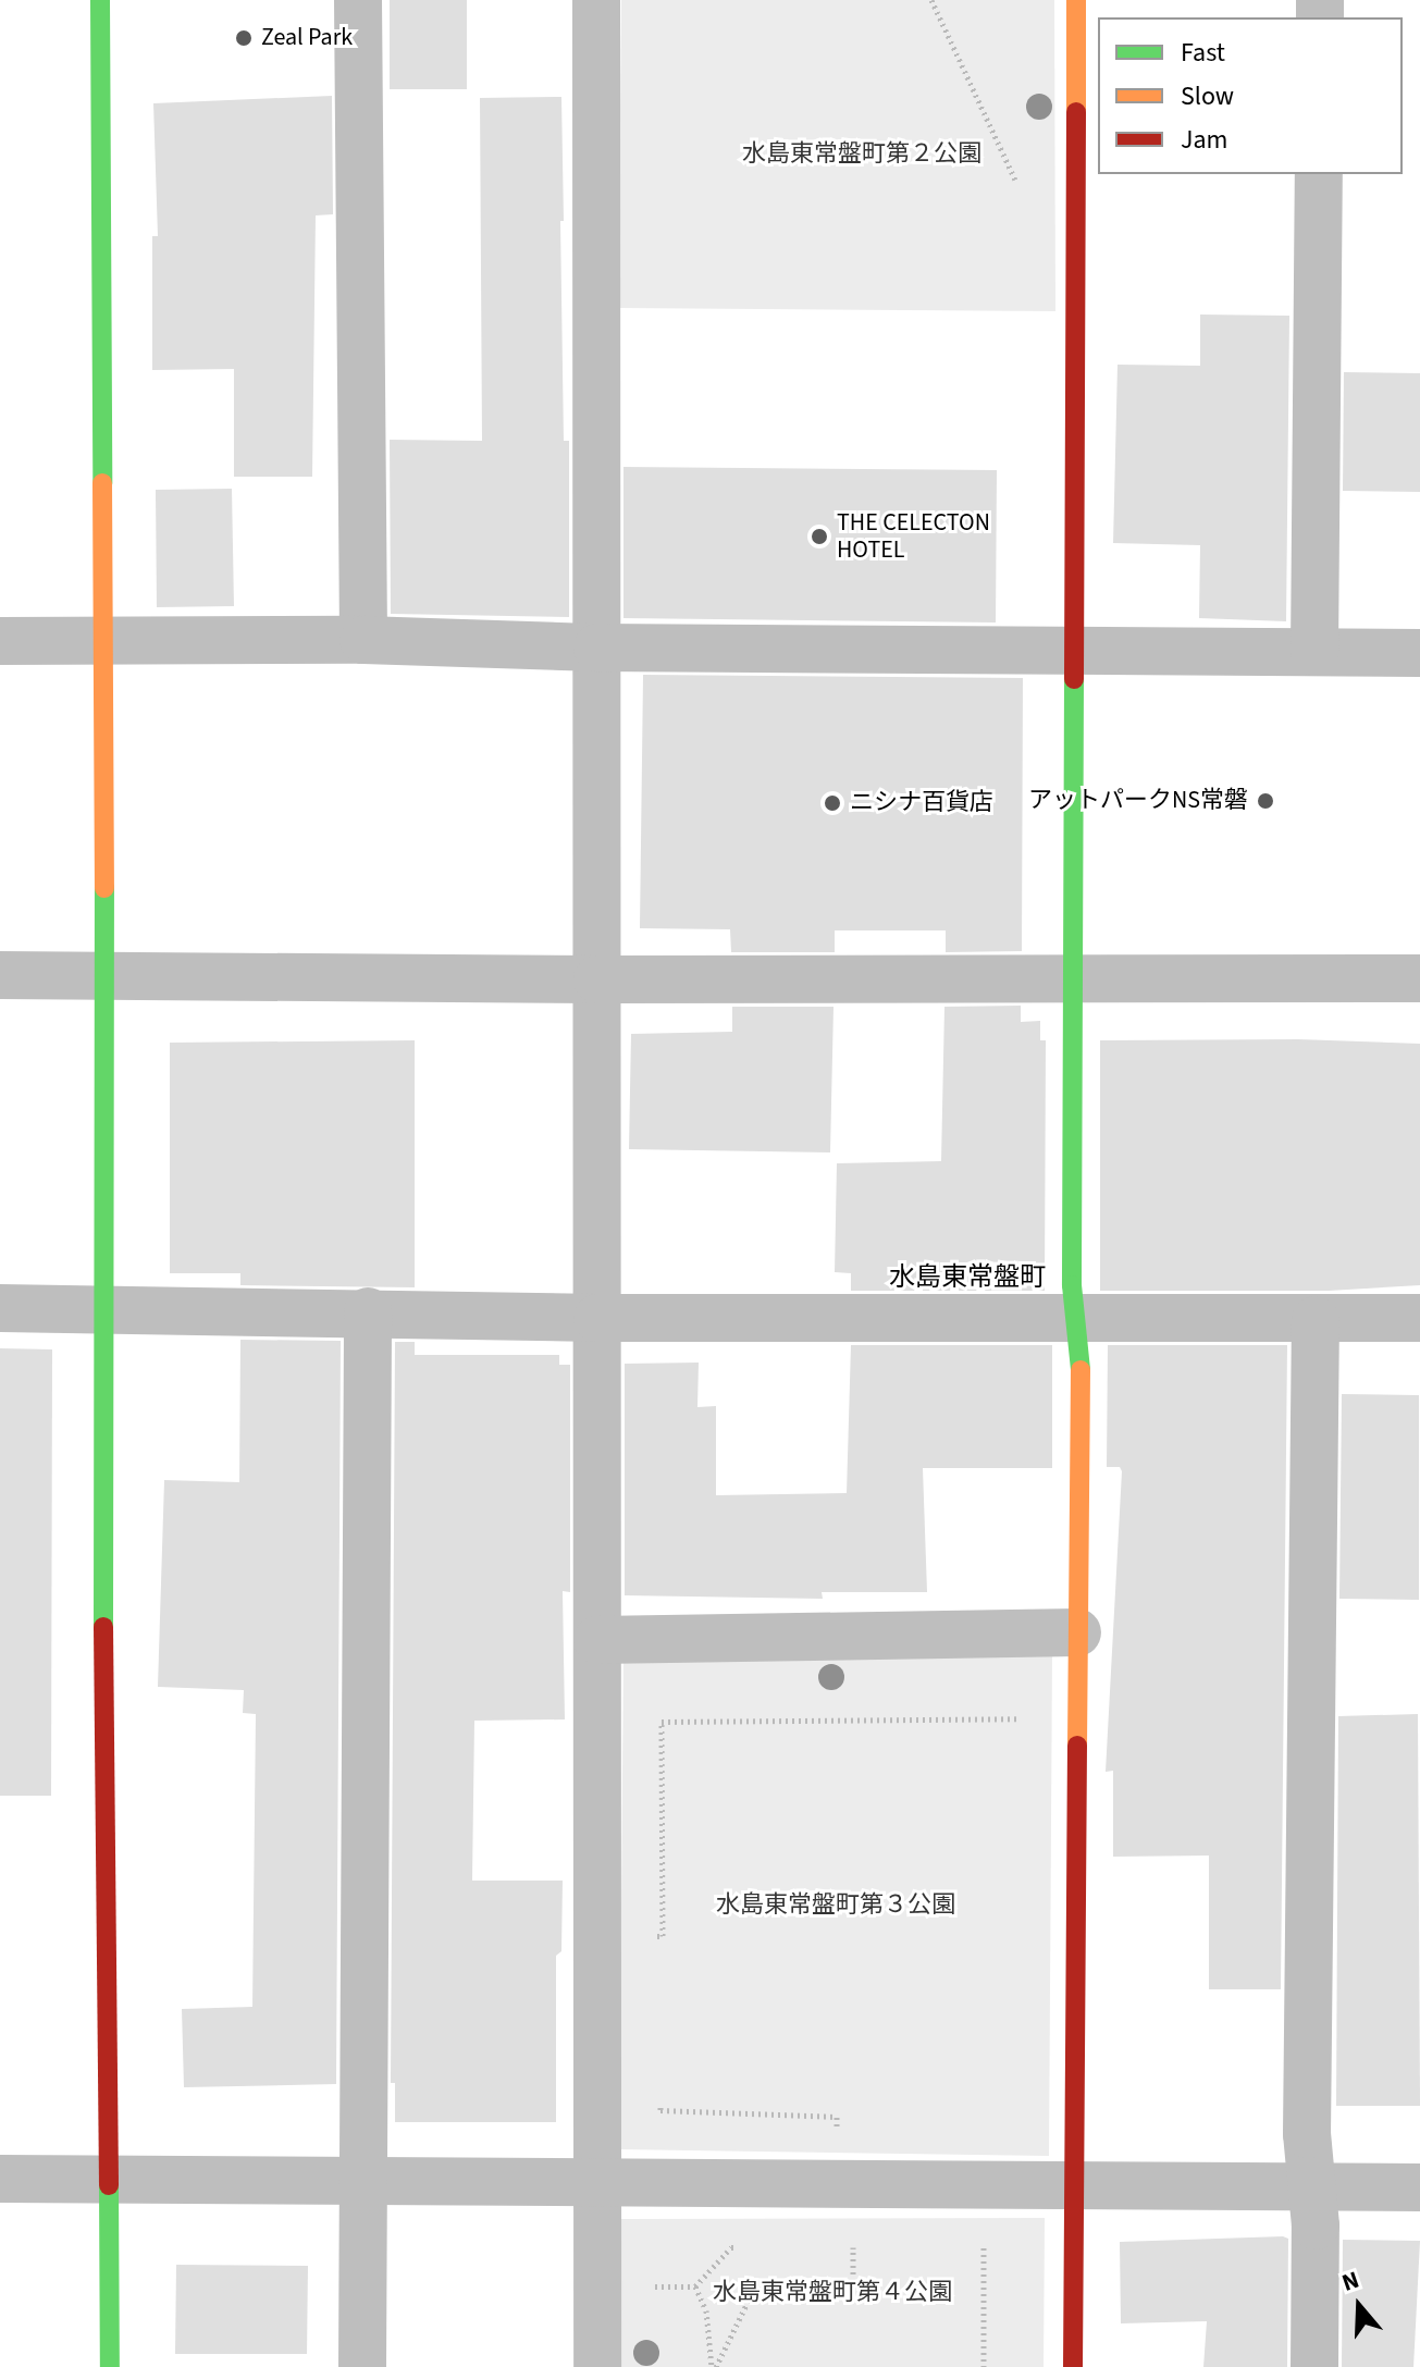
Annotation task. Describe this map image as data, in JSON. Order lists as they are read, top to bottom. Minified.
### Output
{"districts":["水島東常盤町"],"parks":["水島東常盤町第２公園","水島東常盤町第３公園","水島東常盤町第４公園"],"places":["Zeal Park","THE CELECTON HOTEL","アットパークNS常磐","ニシナ百貨店"],"legend":["Fast","Slow","Jam"],"north":"top"}
